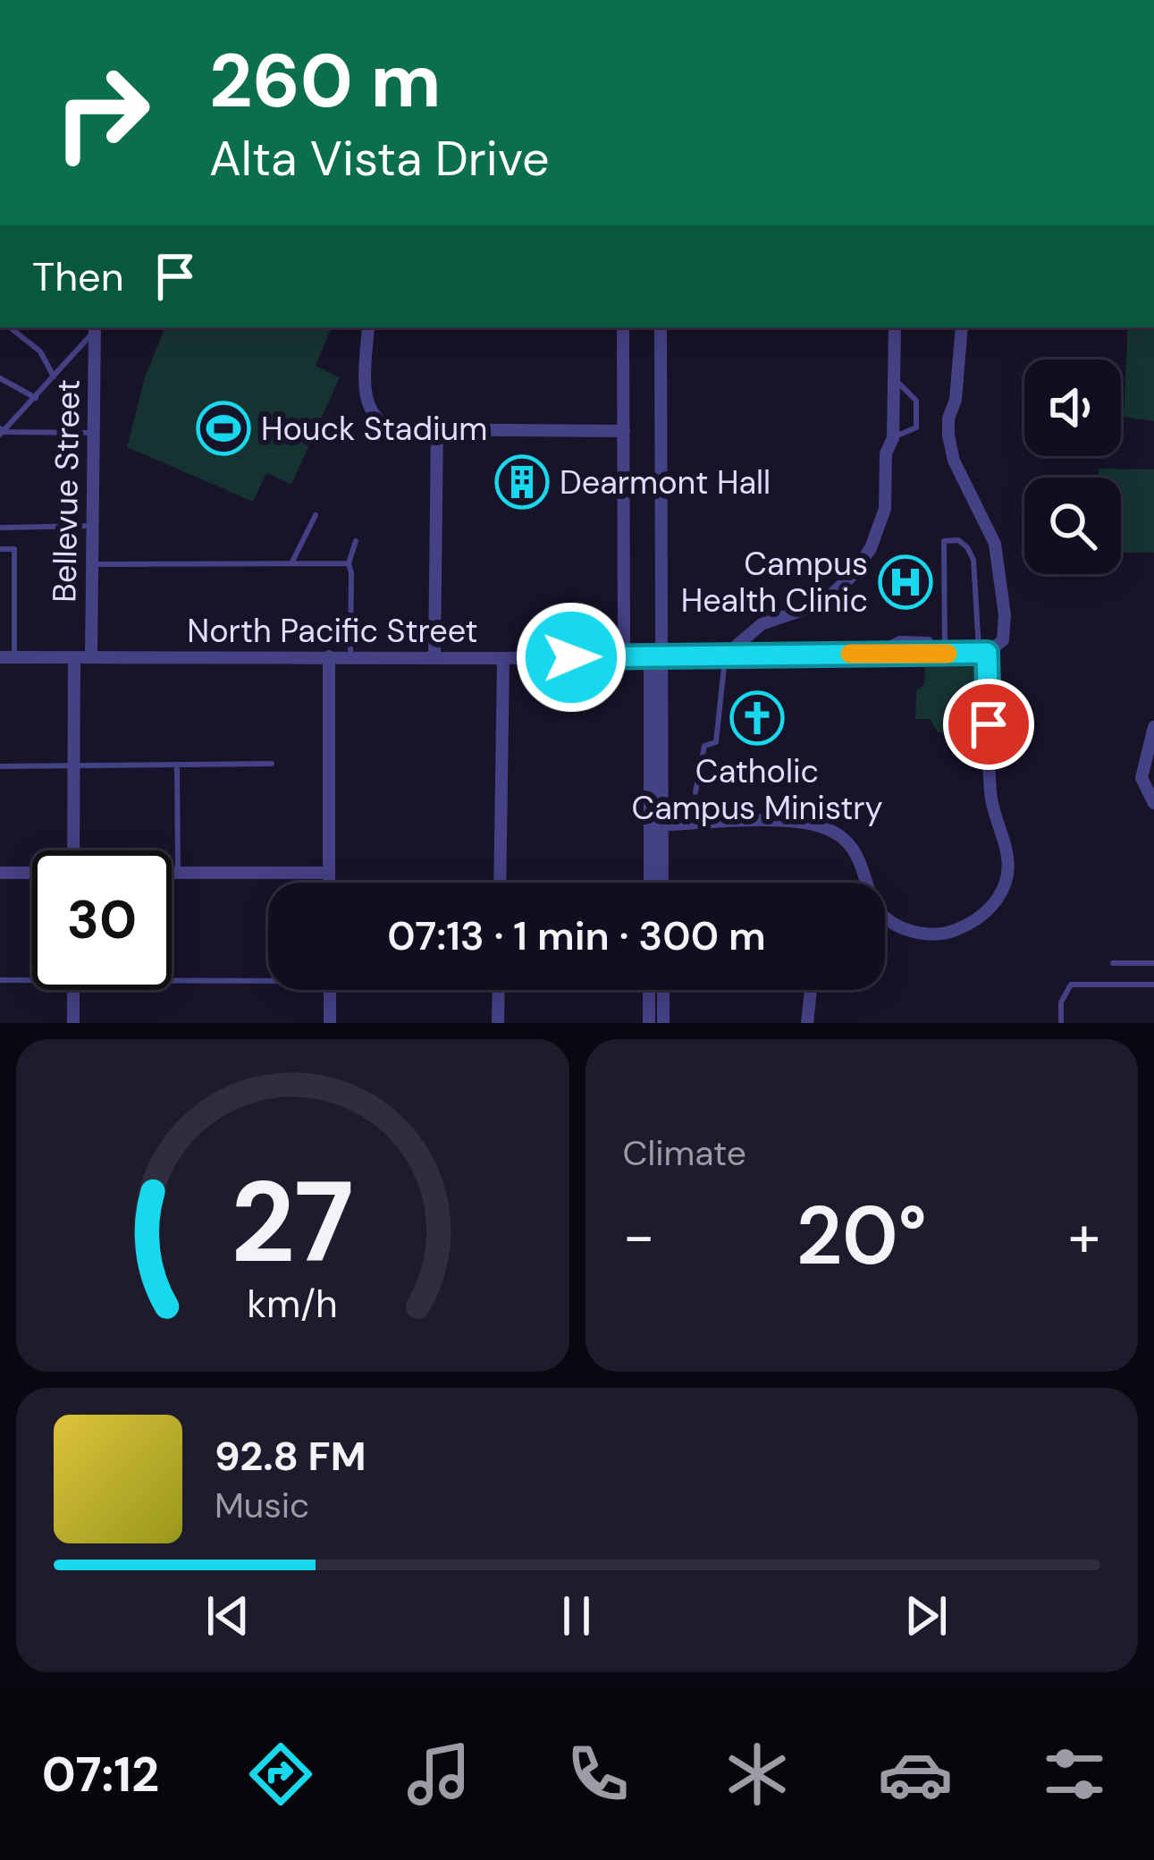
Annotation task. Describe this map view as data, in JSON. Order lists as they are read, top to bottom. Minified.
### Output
{"streets":{"street":["Bellevue Street","North Pacific Street"]},"crossings":[["Bellevue Street","North Pacific Street"]],"places":{"sports":["Houck Stadium"],"building":["Dearmont Hall"],"hospital":["Campus Health Clinic"],"church":["Catholic Campus Ministry"]},"page":{"turn":["260 m","Alta Vista Drive"],"then":"Then","limit":"30","trip":"07:13 · 1 min · 300 m","tile":"Climate","heat":["−","20°","+"],"song":["92.8 FM","Music"],"tabs":"07:12","gauge":["27","km/h"]}}
